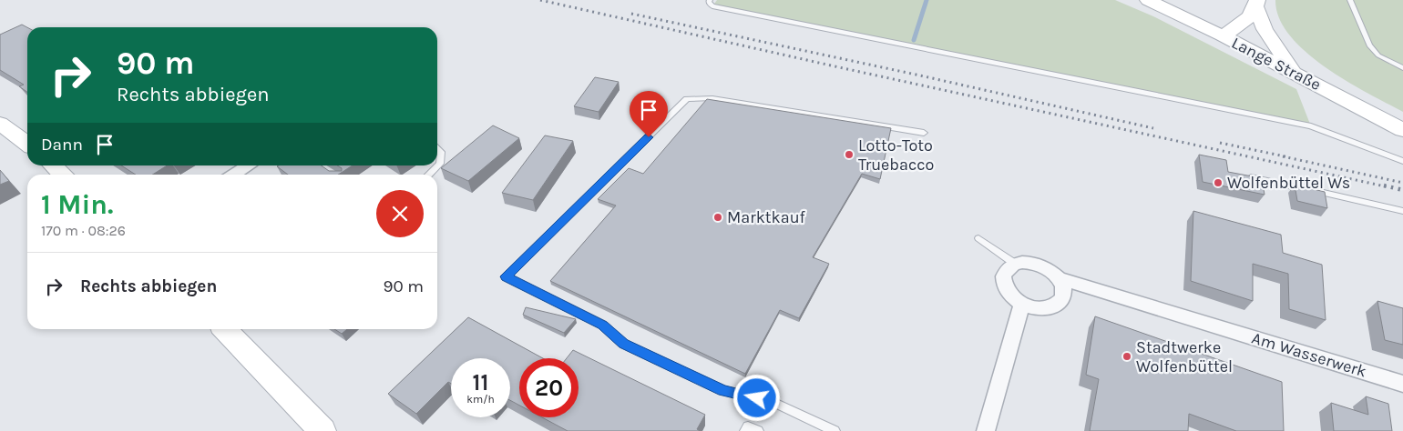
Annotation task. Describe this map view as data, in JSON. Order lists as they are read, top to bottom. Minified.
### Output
{"streets":{"main road":["Lange Straße"],"street":["Am Wasserwerk"]},"places":["Lotto-Toto Truebacco","Wolfenbüttel Ws","Marktkauf","Stadtwerke Wolfenbüttel"],"page":{"turn":["90 m","Rechts abbiegen"],"then":"Dann","heading":["1 Min.","170 m · 08:26"],"list":[{"name":"Rechts abbiegen","value":"90 m"}],"speed":"11 km/h","limit":"20"}}
